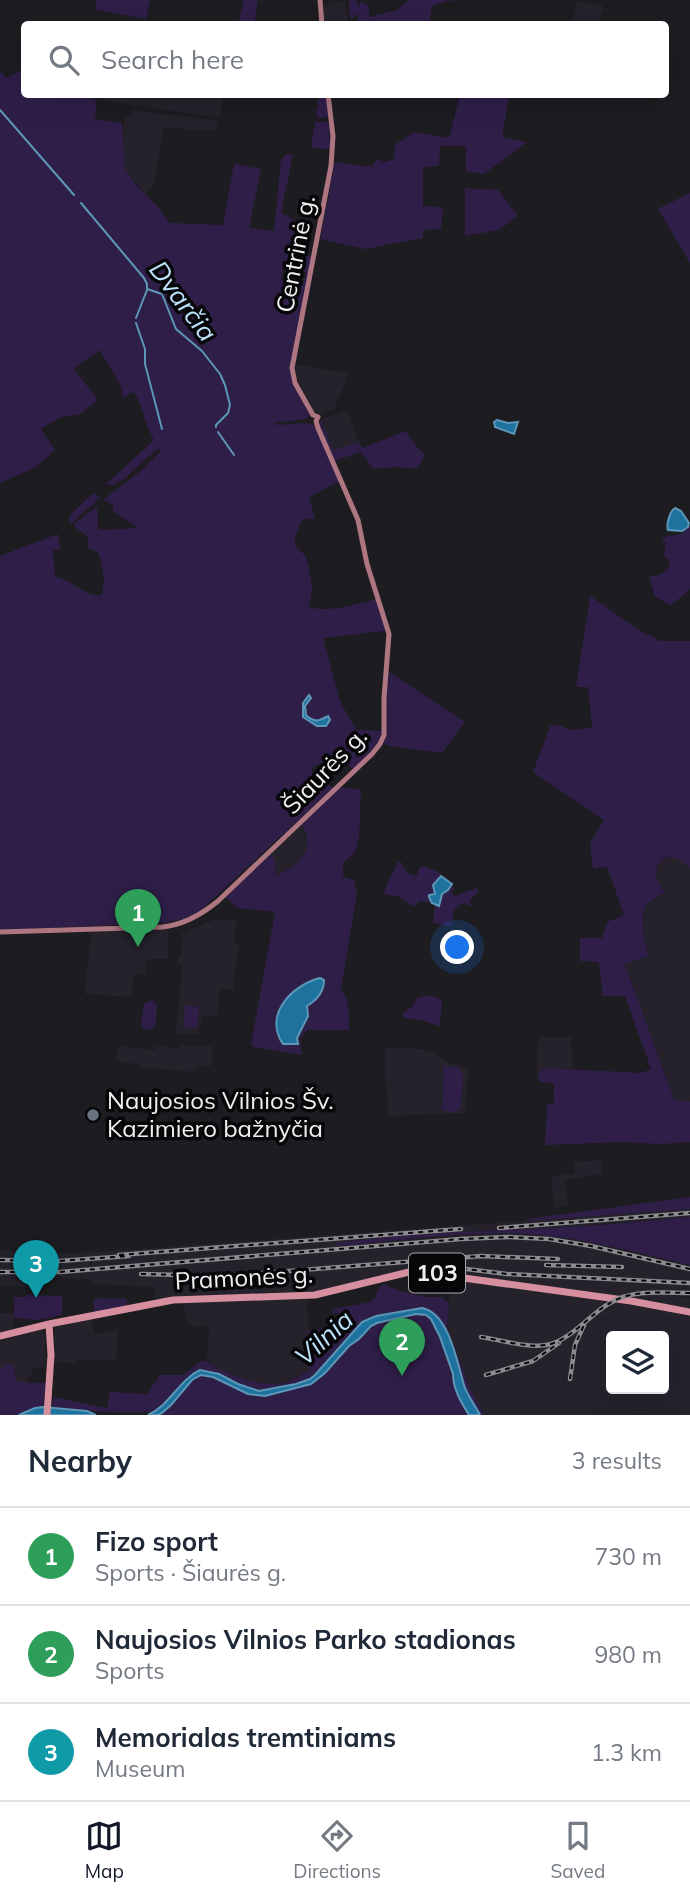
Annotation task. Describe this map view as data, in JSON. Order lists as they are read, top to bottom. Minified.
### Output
{"streets":{"main road":["Centrinė g.","Šiaurės g.","103","Pramonės g."]},"crossings":[["Centrinė g.","Šiaurės g."],["103","Pramonės g."]],"water":["Dvarčia","Vilnia"],"places":["Naujosios Vilnios Šv. Kazimiero bažnyčia"],"page":{"search":"Search here","pins":["1","3","2"],"heading":["Nearby","3 results"],"list":[{"mark":"1","name":"Fizo sport","note":"Sports · Šiaurės g.","value":"730 m"},{"mark":"2","name":"Naujosios Vilnios Parko stadionas","note":"Sports","value":"980 m"},{"mark":"3","name":"Memorialas tremtiniams","note":"Museum","value":"1.3 km"}],"nav":["Map","Directions","Saved"]}}
